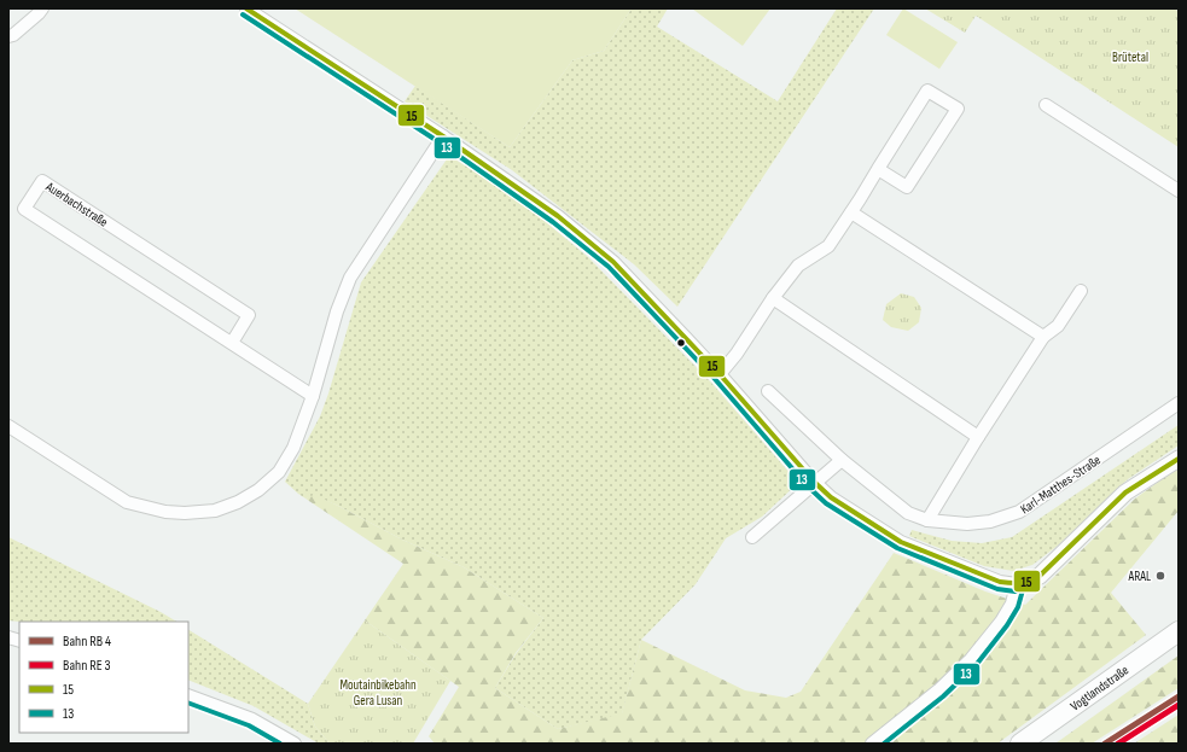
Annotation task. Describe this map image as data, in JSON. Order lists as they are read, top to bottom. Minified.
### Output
{"streets":{"main road":["Vogtlandstraße"],"street":["Auerbachstraße","Karl-Matthes-Straße"]},"parks":["Brütetal","Moutainbikebahn Gera Lusan"],"places":["ARAL"],"lines":["transit line 15","transit line 13"],"legend":["Bahn RB 4","Bahn RE 3","15","13"]}
